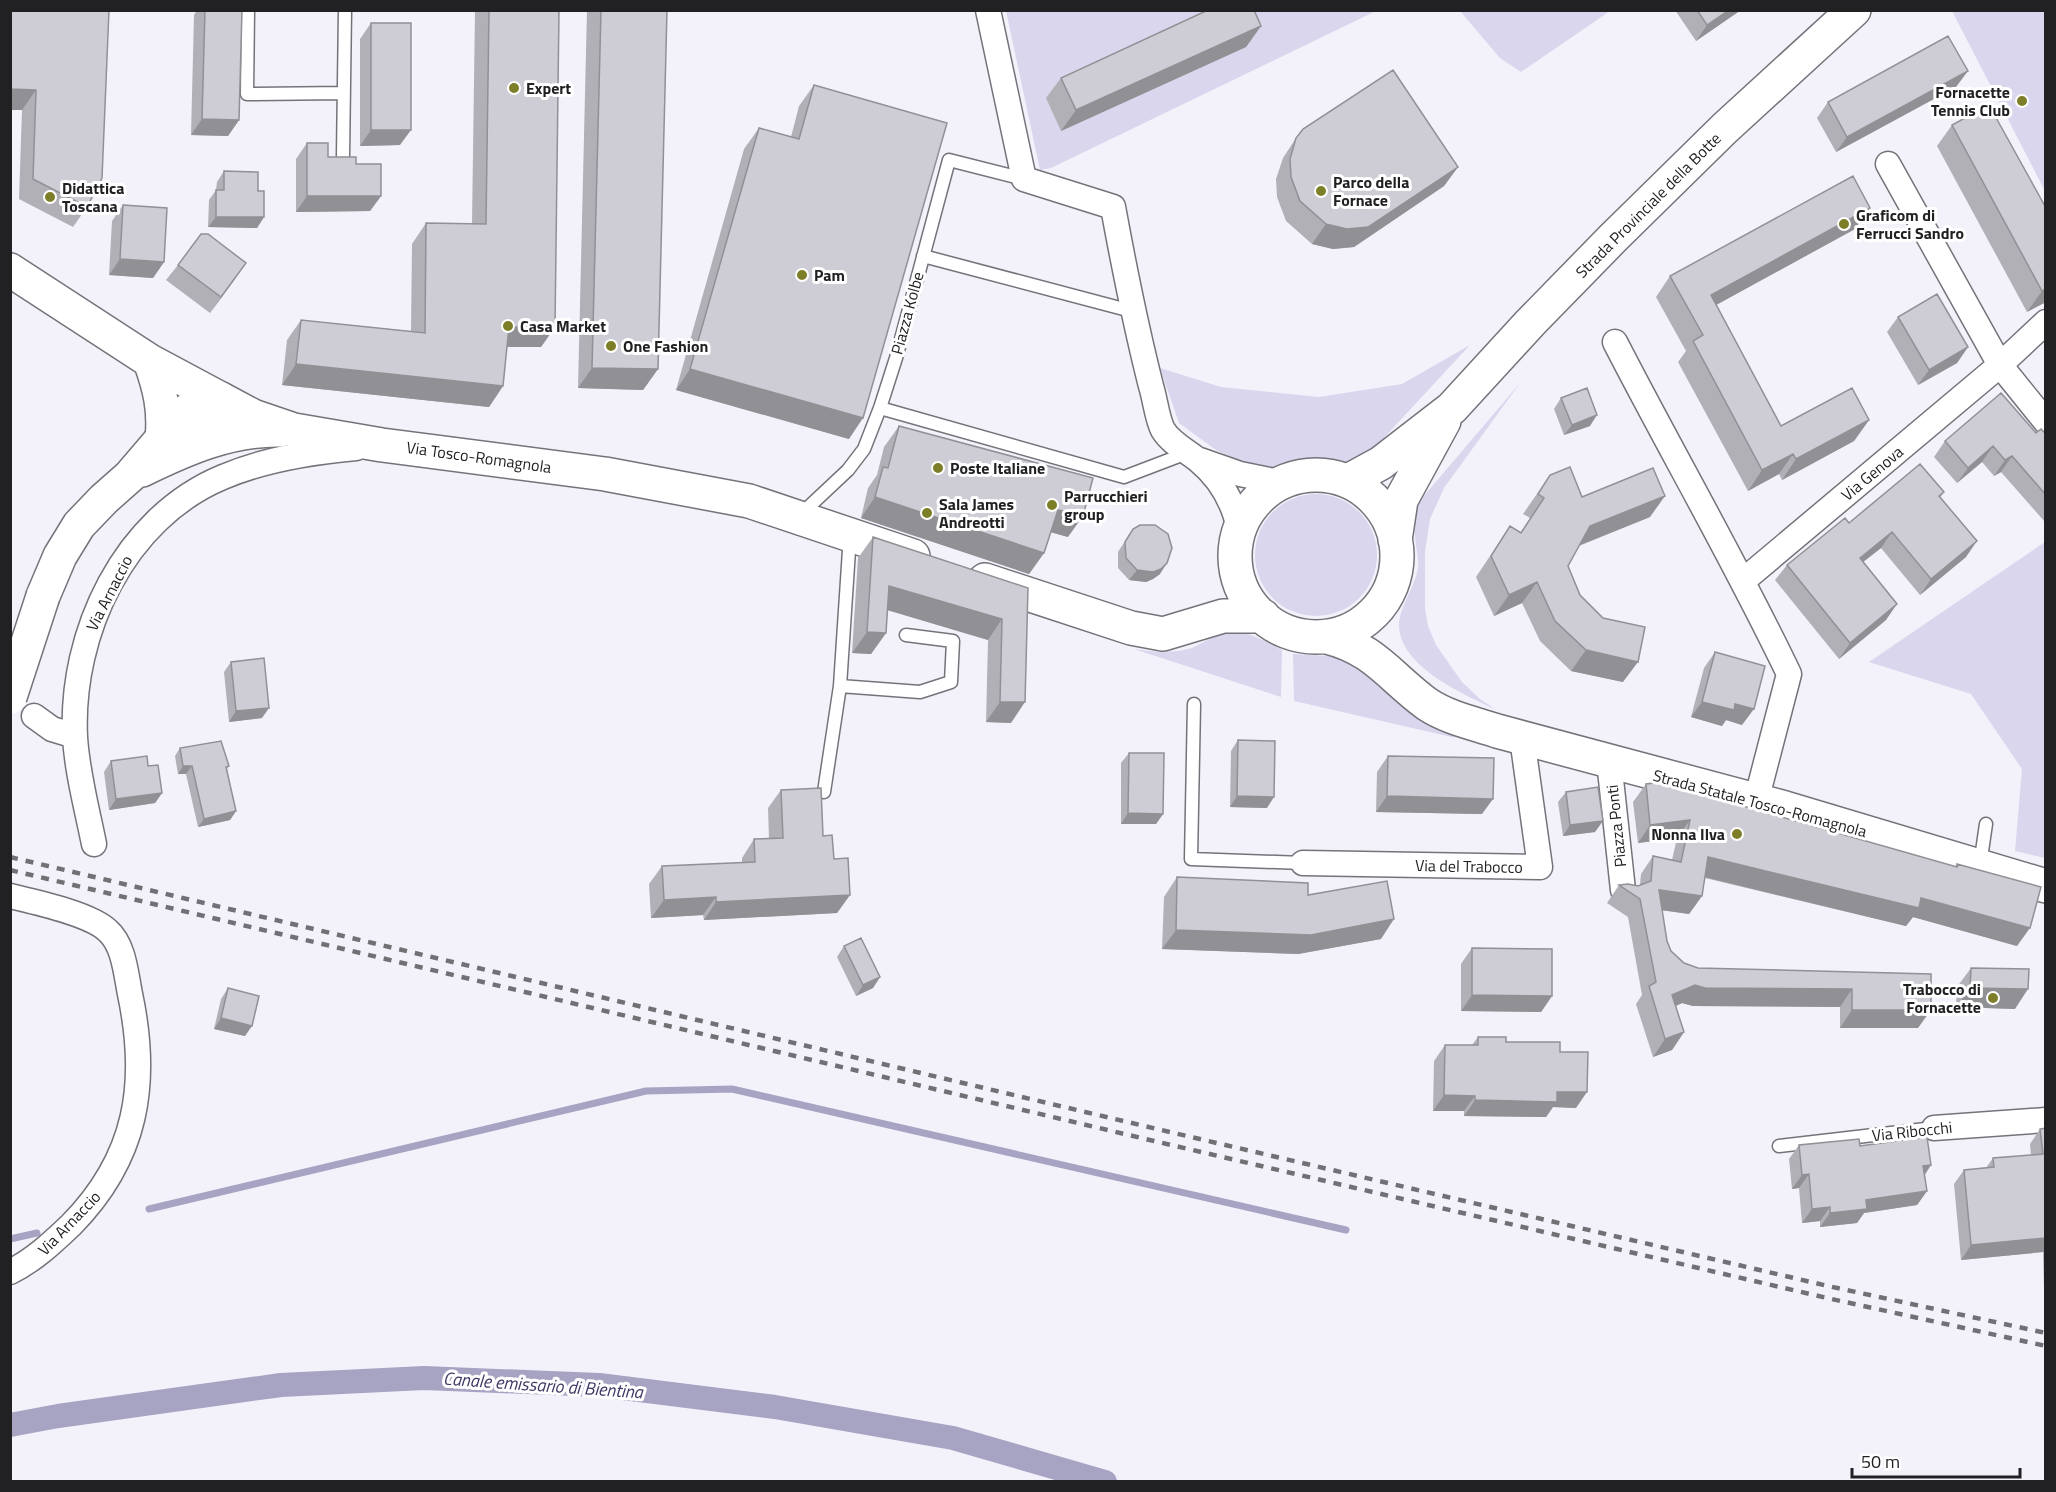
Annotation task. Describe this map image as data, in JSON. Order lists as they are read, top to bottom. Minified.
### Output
{"streets":{"main road":["Strada Provinciale della Botte","Via Tosco-Romagnola","Strada Statale Tosco-Romagnola"],"street":["Piazza Kolbe","Via Genova","Via Arnaccio","Piazza Ponti","Via del Trabocco","Via Ribocchi"]},"crossings":[["Piazza Kolbe","Via Tosco-Romagnola"],["Piazza Kolbe","Strada Statale Tosco-Romagnola"],["Via Tosco-Romagnola","Via Arnaccio"],["Via Tosco-Romagnola","Strada Statale Tosco-Romagnola"],["Strada Statale Tosco-Romagnola","Piazza Ponti"],["Strada Statale Tosco-Romagnola","Via del Trabocco"]],"water":["Canale emissario di Bientina"],"places":["Expert","Fornacette Tennis Club","Parco della Fornace","Didattica Toscana","Graficom di Ferrucci Sandro","Pam","Casa Market","One Fashion","Poste Italiane","Parrucchieri group","Sala James Andreotti","Nonna Ilva","Trabocco di Fornacette"],"scale_bar":"50 m"}
